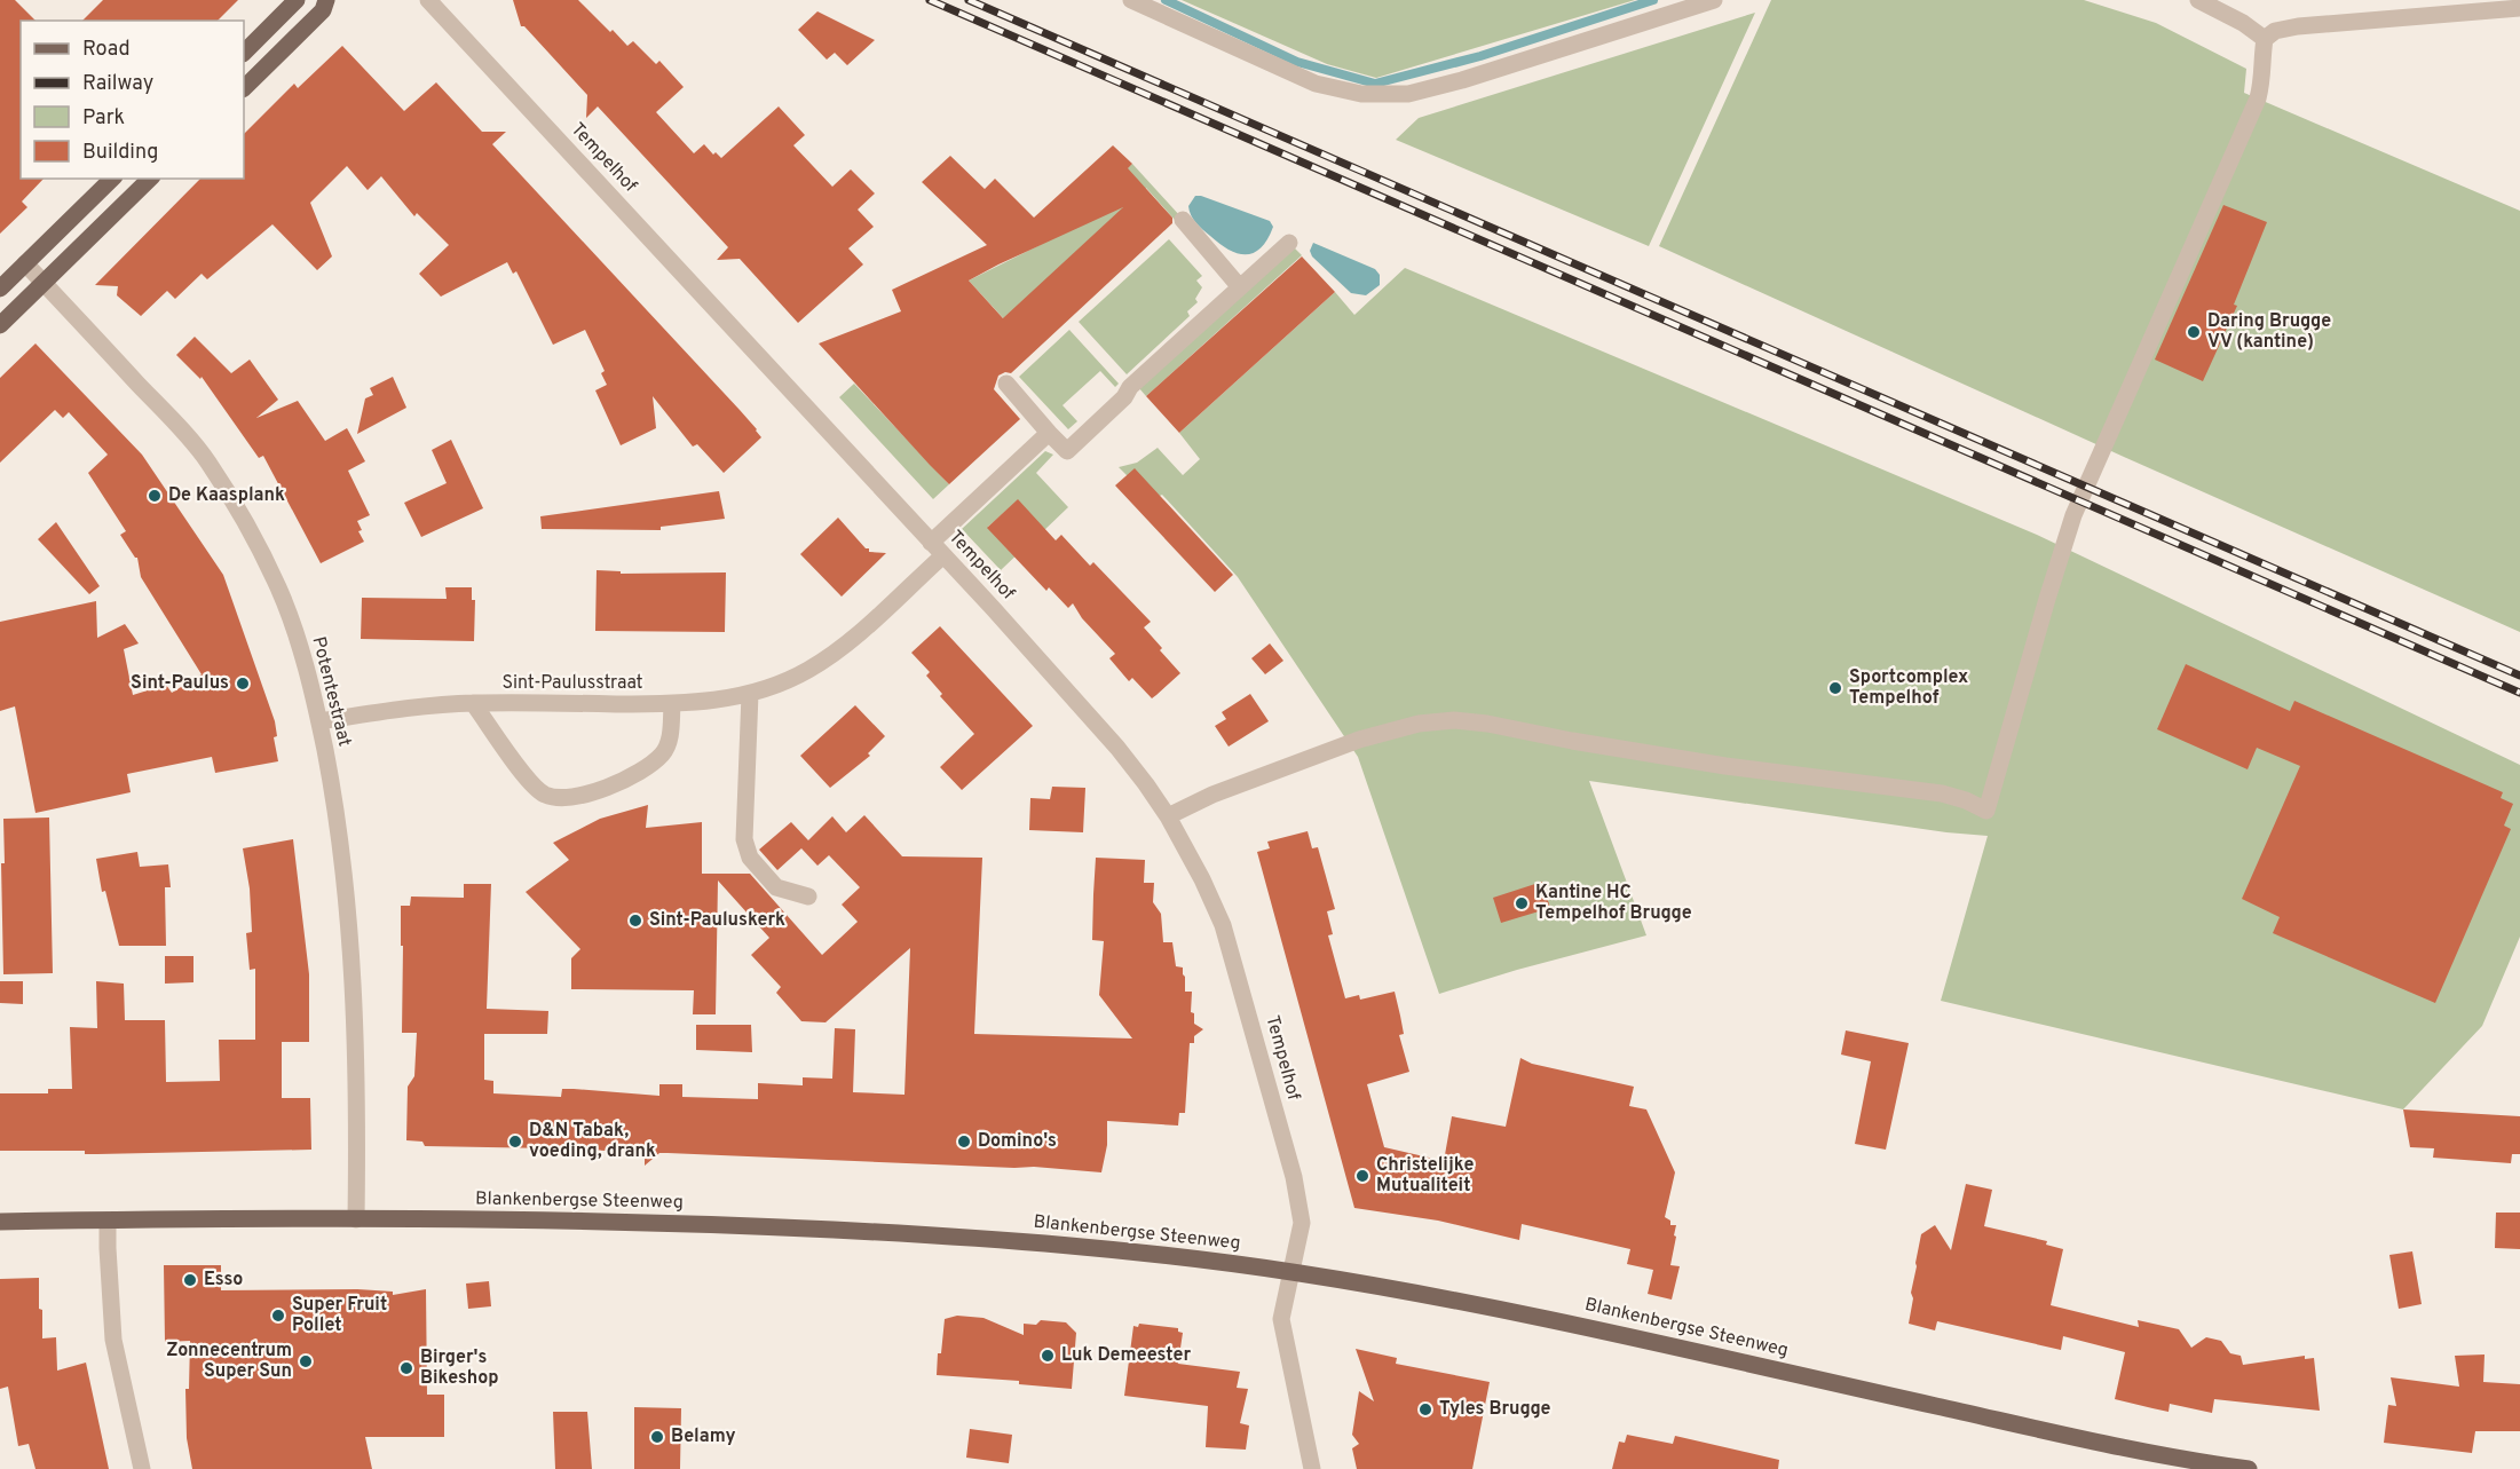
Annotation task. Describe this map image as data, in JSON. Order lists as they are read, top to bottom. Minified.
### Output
{"streets":{"main road":["Blankenbergse Steenweg"],"street":["Tempelhof","Sint-Paulusstraat","Potentestraat"]},"crossings":[["Tempelhof","Sint-Paulusstraat"],["Tempelhof","Blankenbergse Steenweg"],["Sint-Paulusstraat","Potentestraat"],["Potentestraat","Blankenbergse Steenweg"]],"places":["Daring Brugge VV (kantine)","De Kaasplank","Sint-Paulus","Sportcomplex Tempelhof","Kantine HC Tempelhof Brugge","Sint-Pauluskerk","D&N Tabak, voeding, drank","Domino's","Christelijke Mutualiteit","Esso","Super Fruit Pollet","Luk Demeester","Zonnecentrum Super Sun","Birger's Bikeshop","Tyles Brugge","Belamy"],"legend":["Road","Railway","Park","Building"]}
